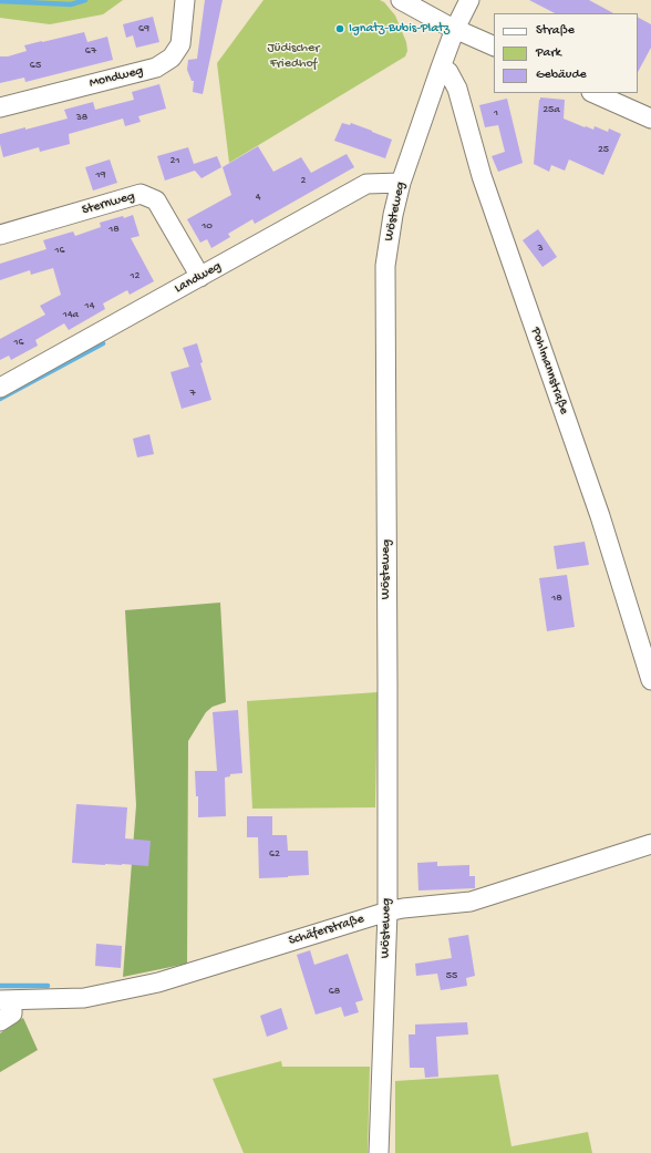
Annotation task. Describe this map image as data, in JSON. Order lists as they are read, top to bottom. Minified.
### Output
{"streets":{"street":["Mondweg","Sternweg","Wösteweg","Landweg","Pohlmannstraße","Schäferstraße"]},"crossings":[["Sternweg","Landweg"],["Wösteweg","Landweg"],["Wösteweg","Pohlmannstraße"],["Wösteweg","Schäferstraße"]],"parks":["Jüdischer Friedhof"],"places":["Ignatz-Bubis-Platz"],"house_numbers":["69","67","65","25a","1","38","25","21","19","2","4","10","18","3","16","12","14","14a","16","7","18","62","55","68"],"legend":["Straße","Park","Gebäude"]}
